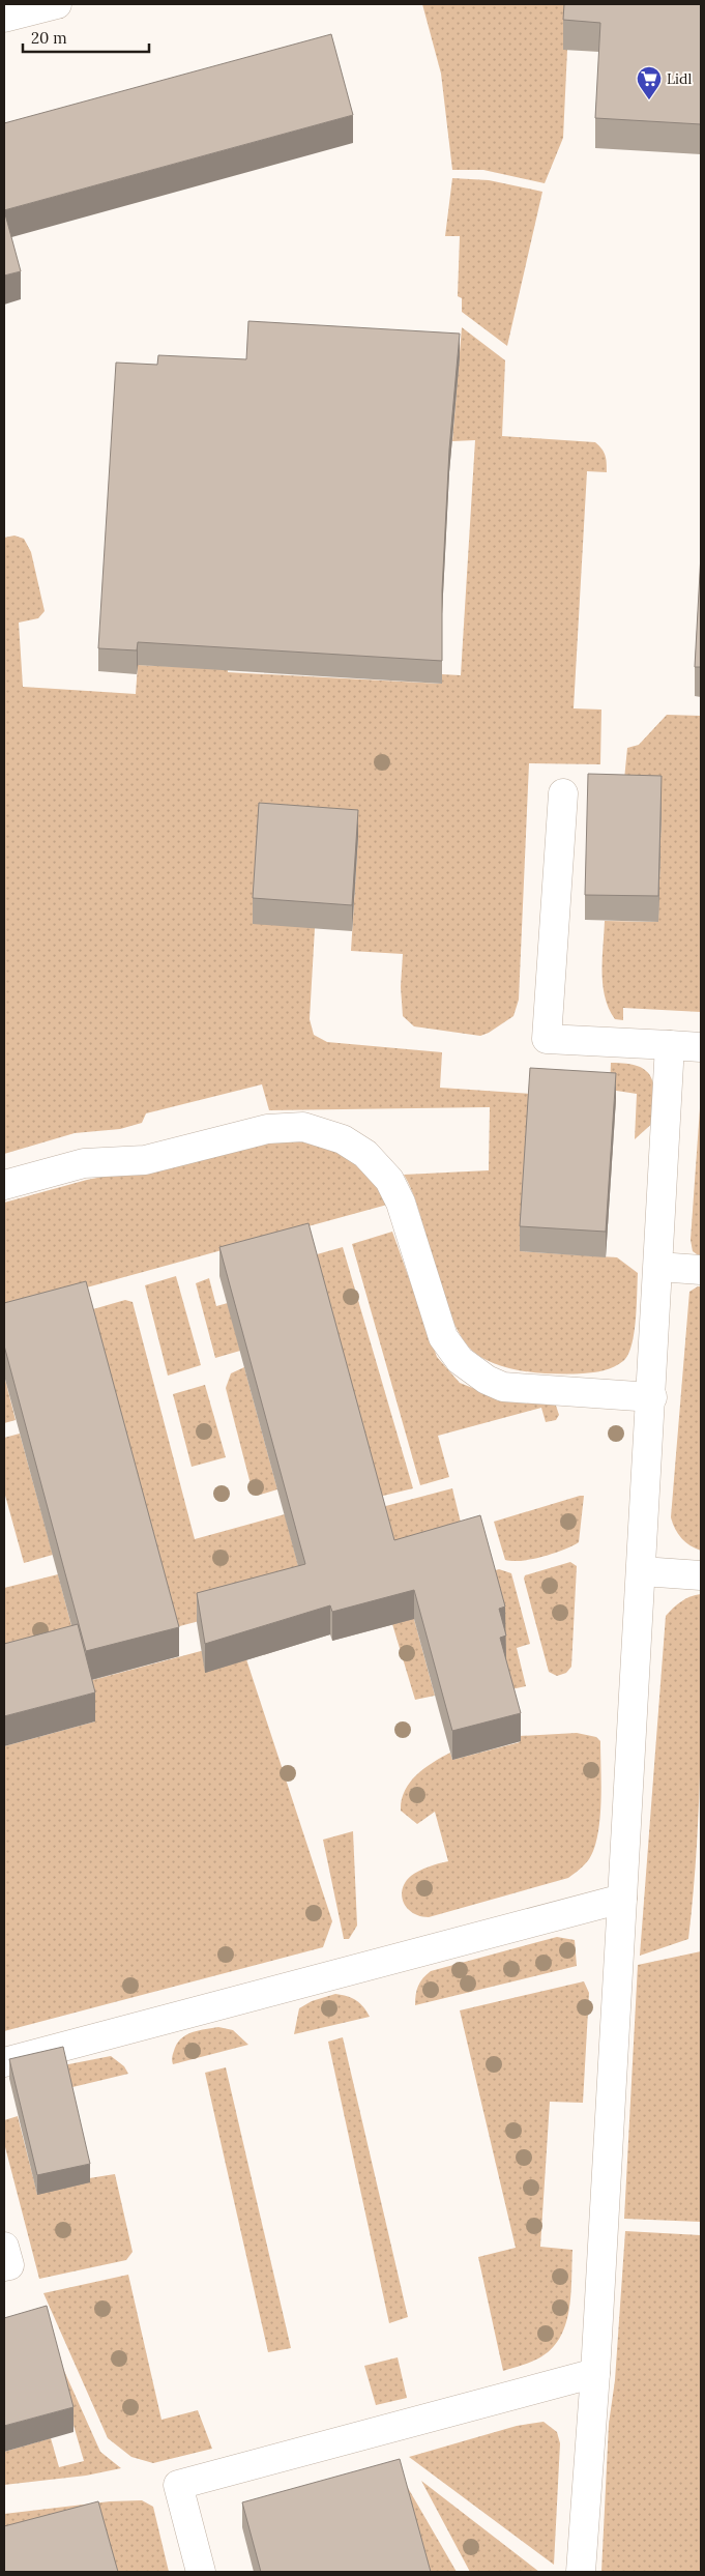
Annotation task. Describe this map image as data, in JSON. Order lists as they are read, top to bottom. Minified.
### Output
{"places":{"supermarket":["Lidl"]},"scale_bar":"20 m"}
